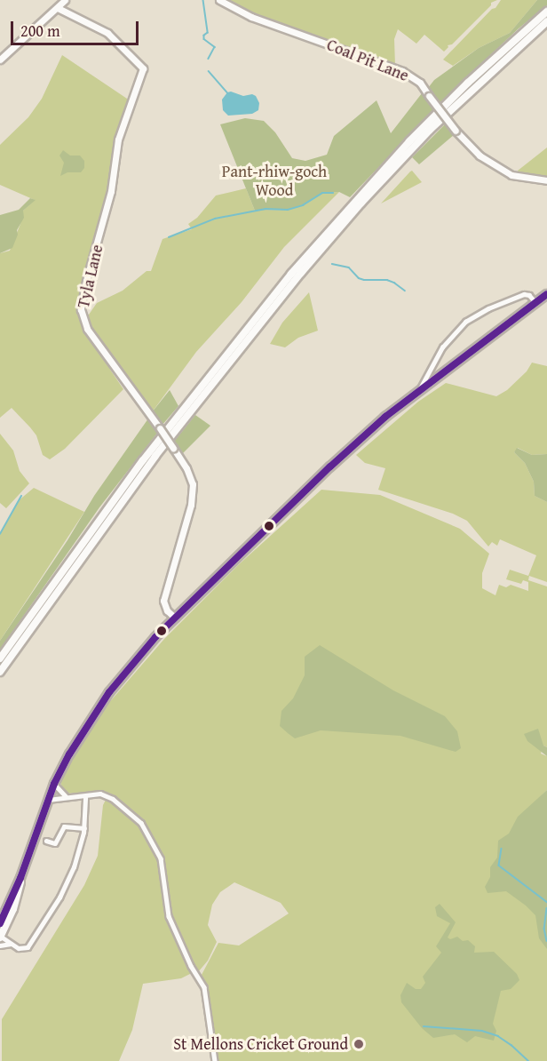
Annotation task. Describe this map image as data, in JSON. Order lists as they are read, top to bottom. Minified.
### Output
{"streets":{"street":["Coal Pit Lane","Tyla Lane"]},"parks":["Pant-rhiw-goch Wood"],"places":["St Mellons Cricket Ground"],"scale_bar":"200 m"}
